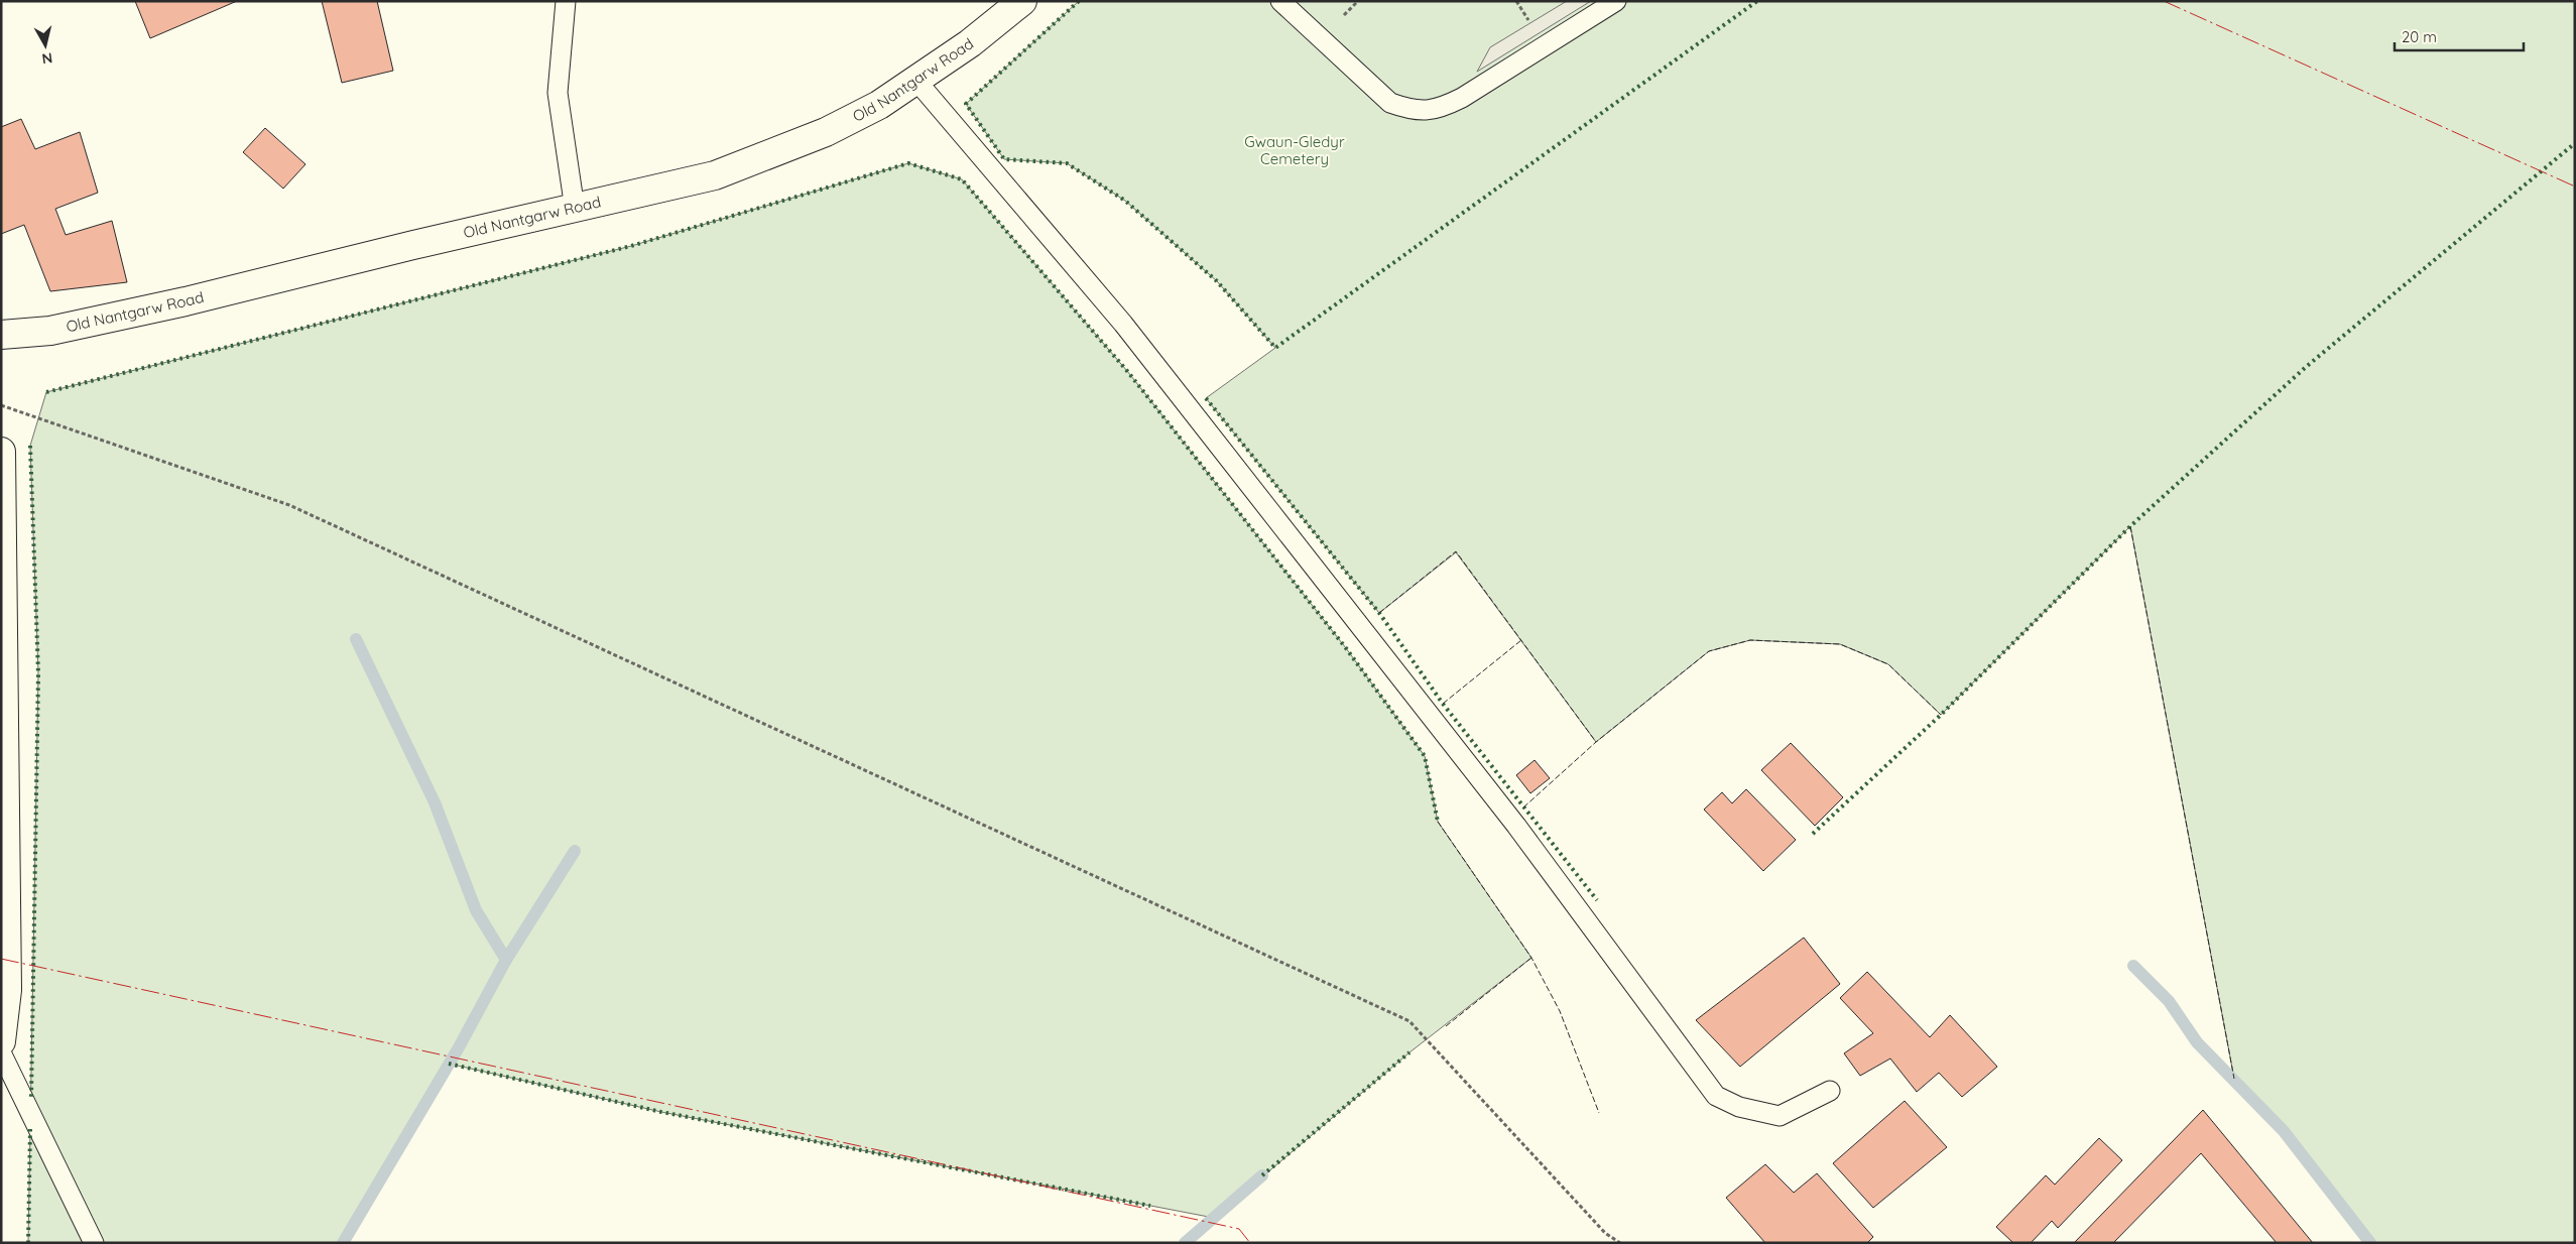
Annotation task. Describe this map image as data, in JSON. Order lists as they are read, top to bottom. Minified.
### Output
{"streets":{"street":["Old Nantgarw Road"]},"parks":["Gwaun-Gledyr Cemetery"],"scale_bar":"20 m","north":"bottom"}
